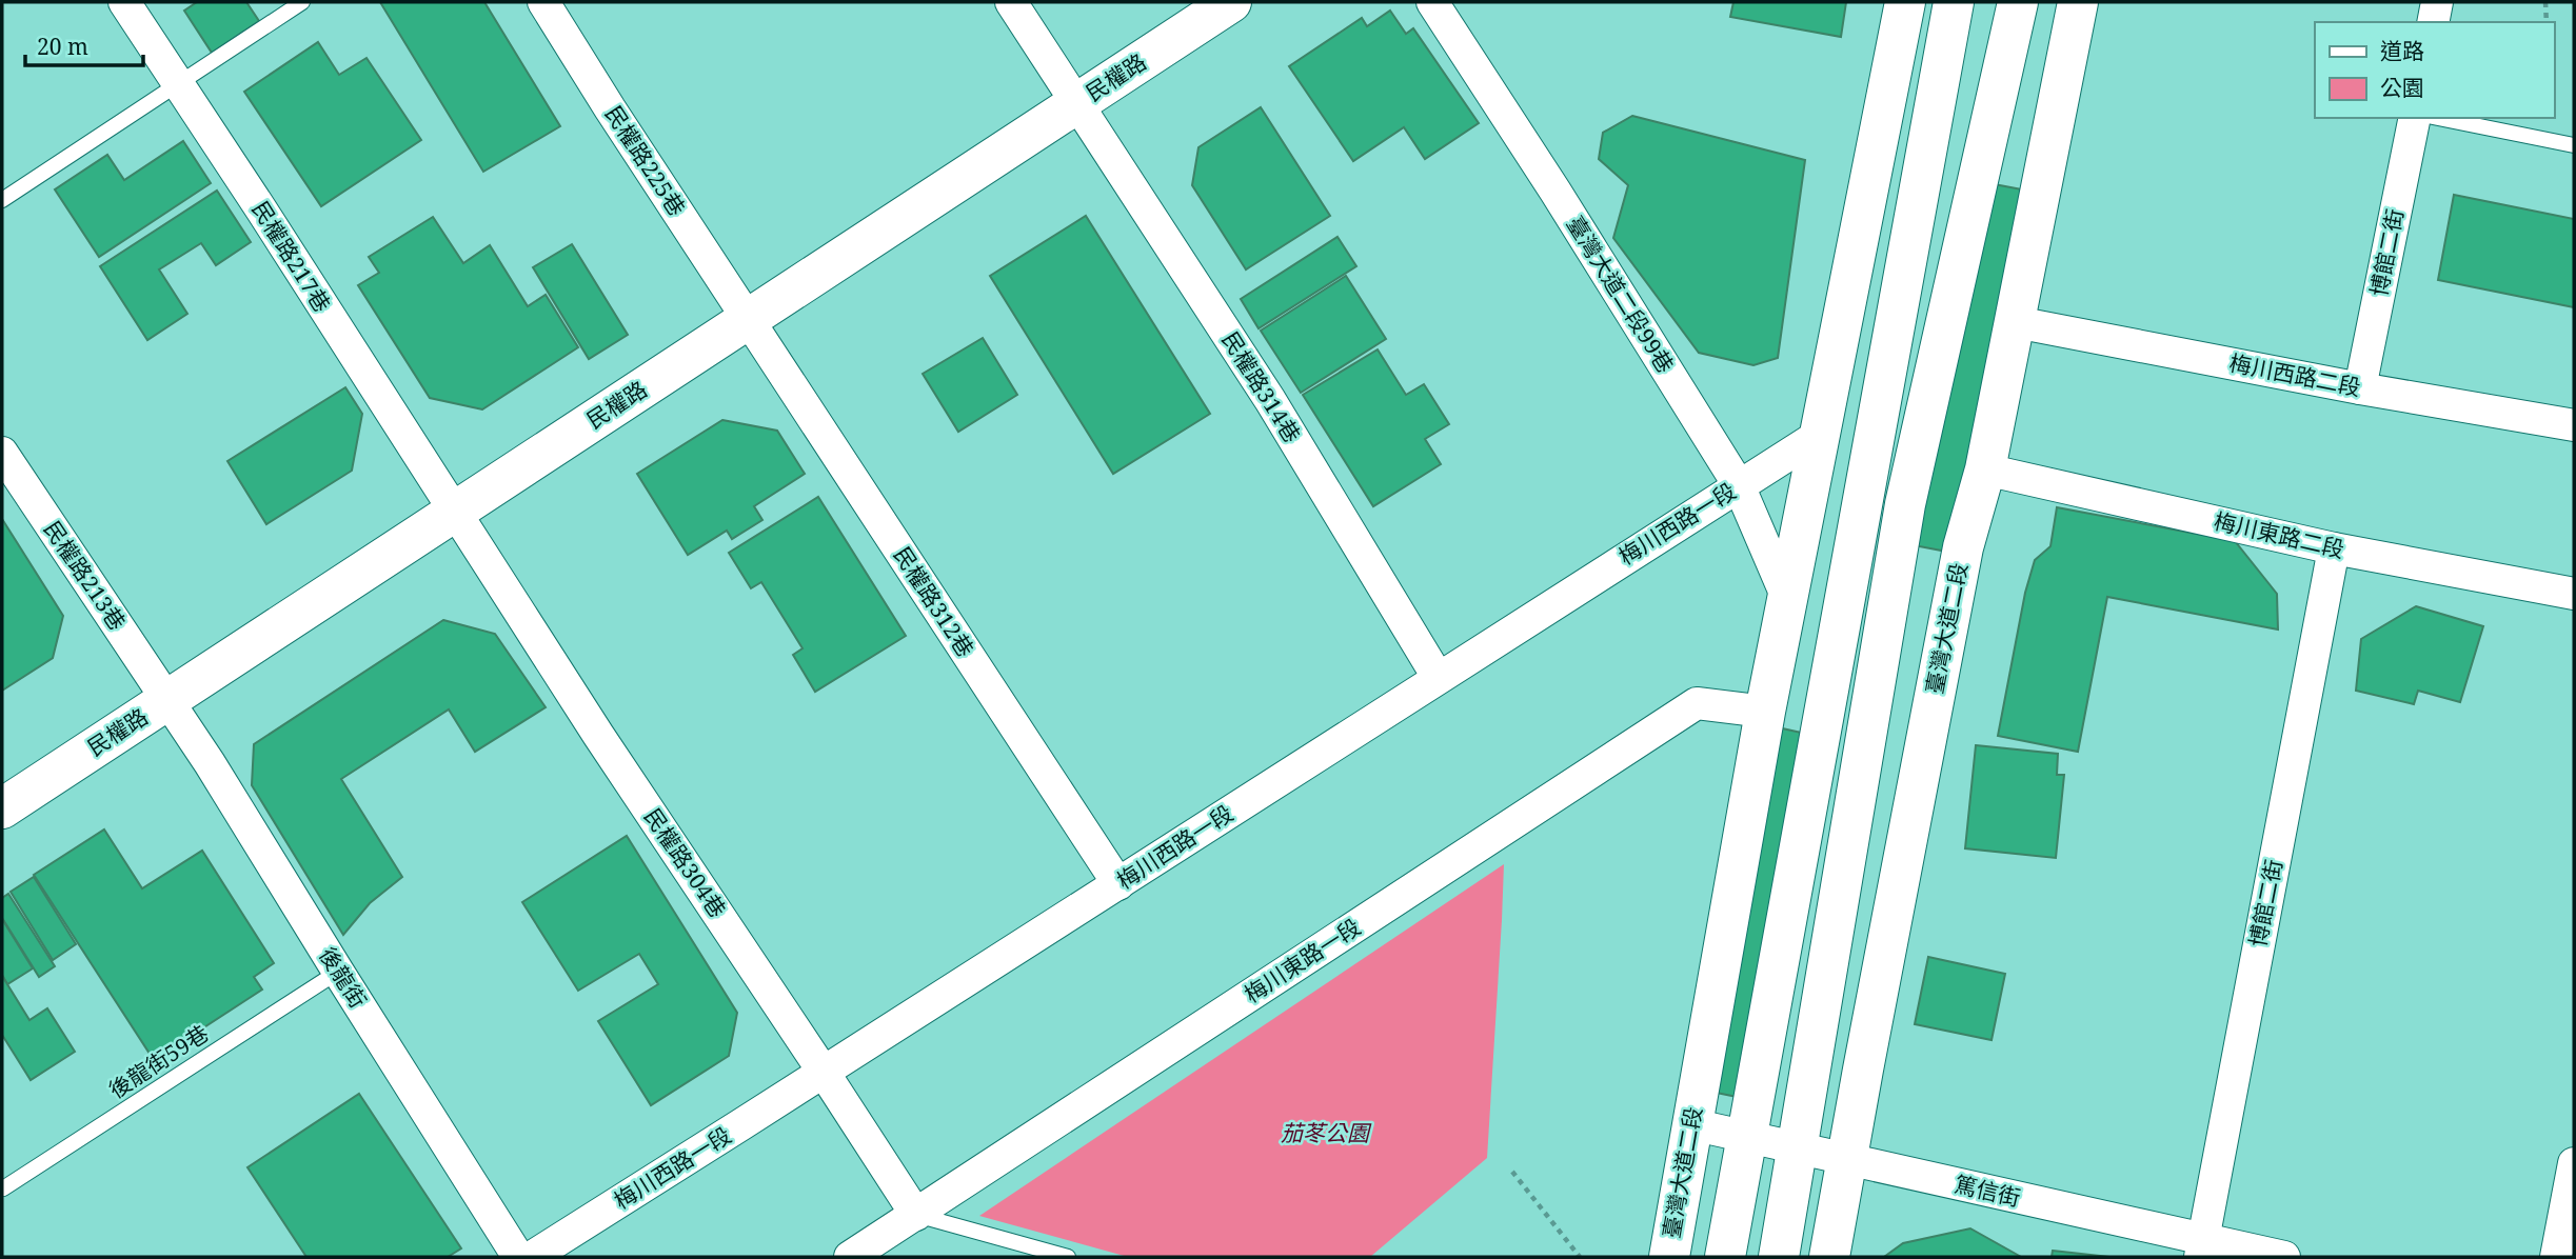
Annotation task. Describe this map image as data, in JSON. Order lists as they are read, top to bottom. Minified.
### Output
{"streets":{"main road":["民權路","臺灣大道二段"],"street":["民權路225巷","博館二街","民權路217巷","臺灣大道二段99巷","梅川西路二段","民權路314巷","梅川西路一段","梅川東路二段","民權路213巷","民權路312巷","民權路304巷","梅川東路一段","後龍街","篤信街"],"lane":["後龍街59巷"]},"crossings":[["民權路","民權路225巷"],["民權路","民權路217巷"],["民權路","民權路314巷"],["民權路","民權路213巷"],["民權路","民權路312巷"],["民權路","民權路304巷"],["民權路","後龍街"],["民權路225巷","民權路312巷"],["博館二街","梅川西路二段"],["博館二街","梅川東路二段"],["博館二街","篤信街"],["民權路217巷","民權路304巷"],["臺灣大道二段99巷","梅川西路一段"],["臺灣大道二段99巷","臺灣大道二段"],["梅川西路二段","臺灣大道二段"],["民權路314巷","梅川西路一段"],["梅川西路一段","民權路312巷"],["梅川西路一段","臺灣大道二段"],["梅川西路一段","民權路304巷"],["梅川東路二段","臺灣大道二段"],["民權路213巷","後龍街"],["臺灣大道二段","梅川東路一段"],["臺灣大道二段","篤信街"],["民權路304巷","梅川東路一段"],["後龍街","後龍街59巷"]],"parks":["茄苳公園"],"legend":["道路","公園"],"scale_bar":"20 m"}
